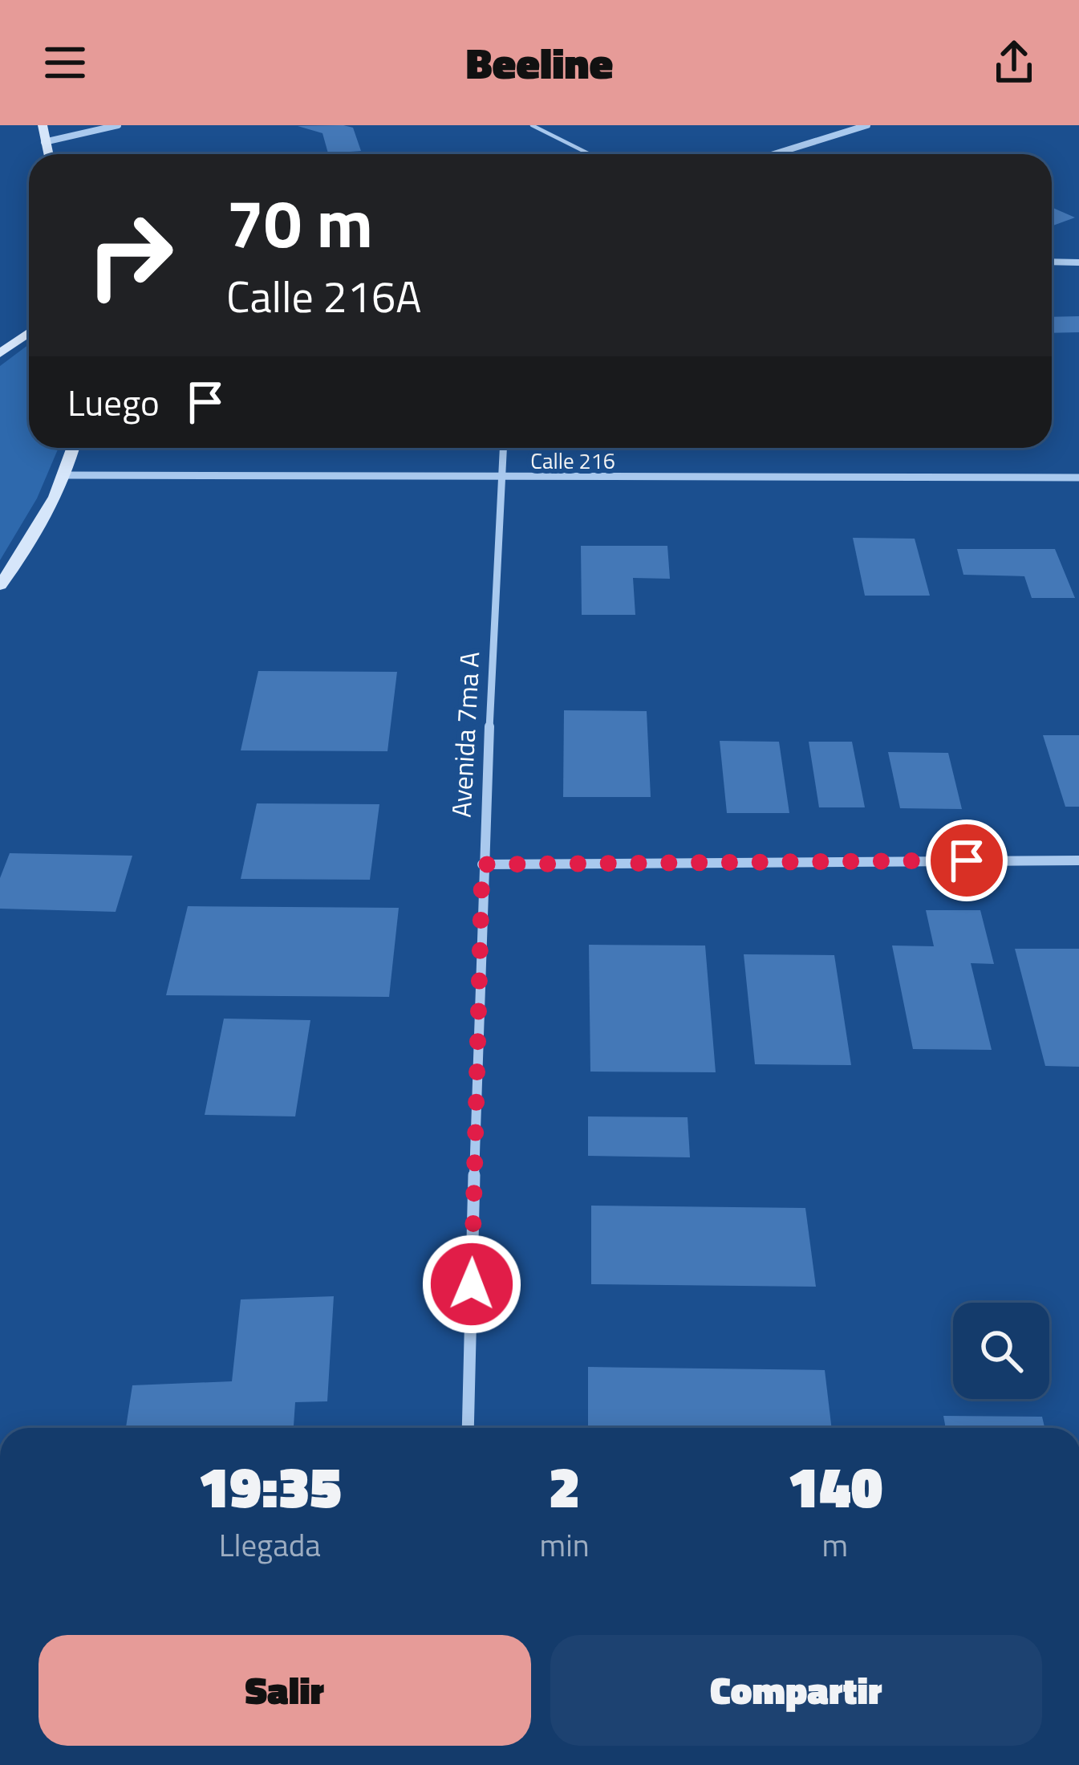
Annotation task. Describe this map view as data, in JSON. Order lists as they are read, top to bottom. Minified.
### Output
{"streets":{"street":["Calle 216","Avenida 7ma A"]},"crossings":[["Calle 216","Avenida 7ma A"]],"page":{"header":"Beeline","turn":["70 m","Calle 216A"],"then":"Luego","eta":["19:35","Llegada","2","min","140","m"],"buttons":["Salir","Compartir"]}}
